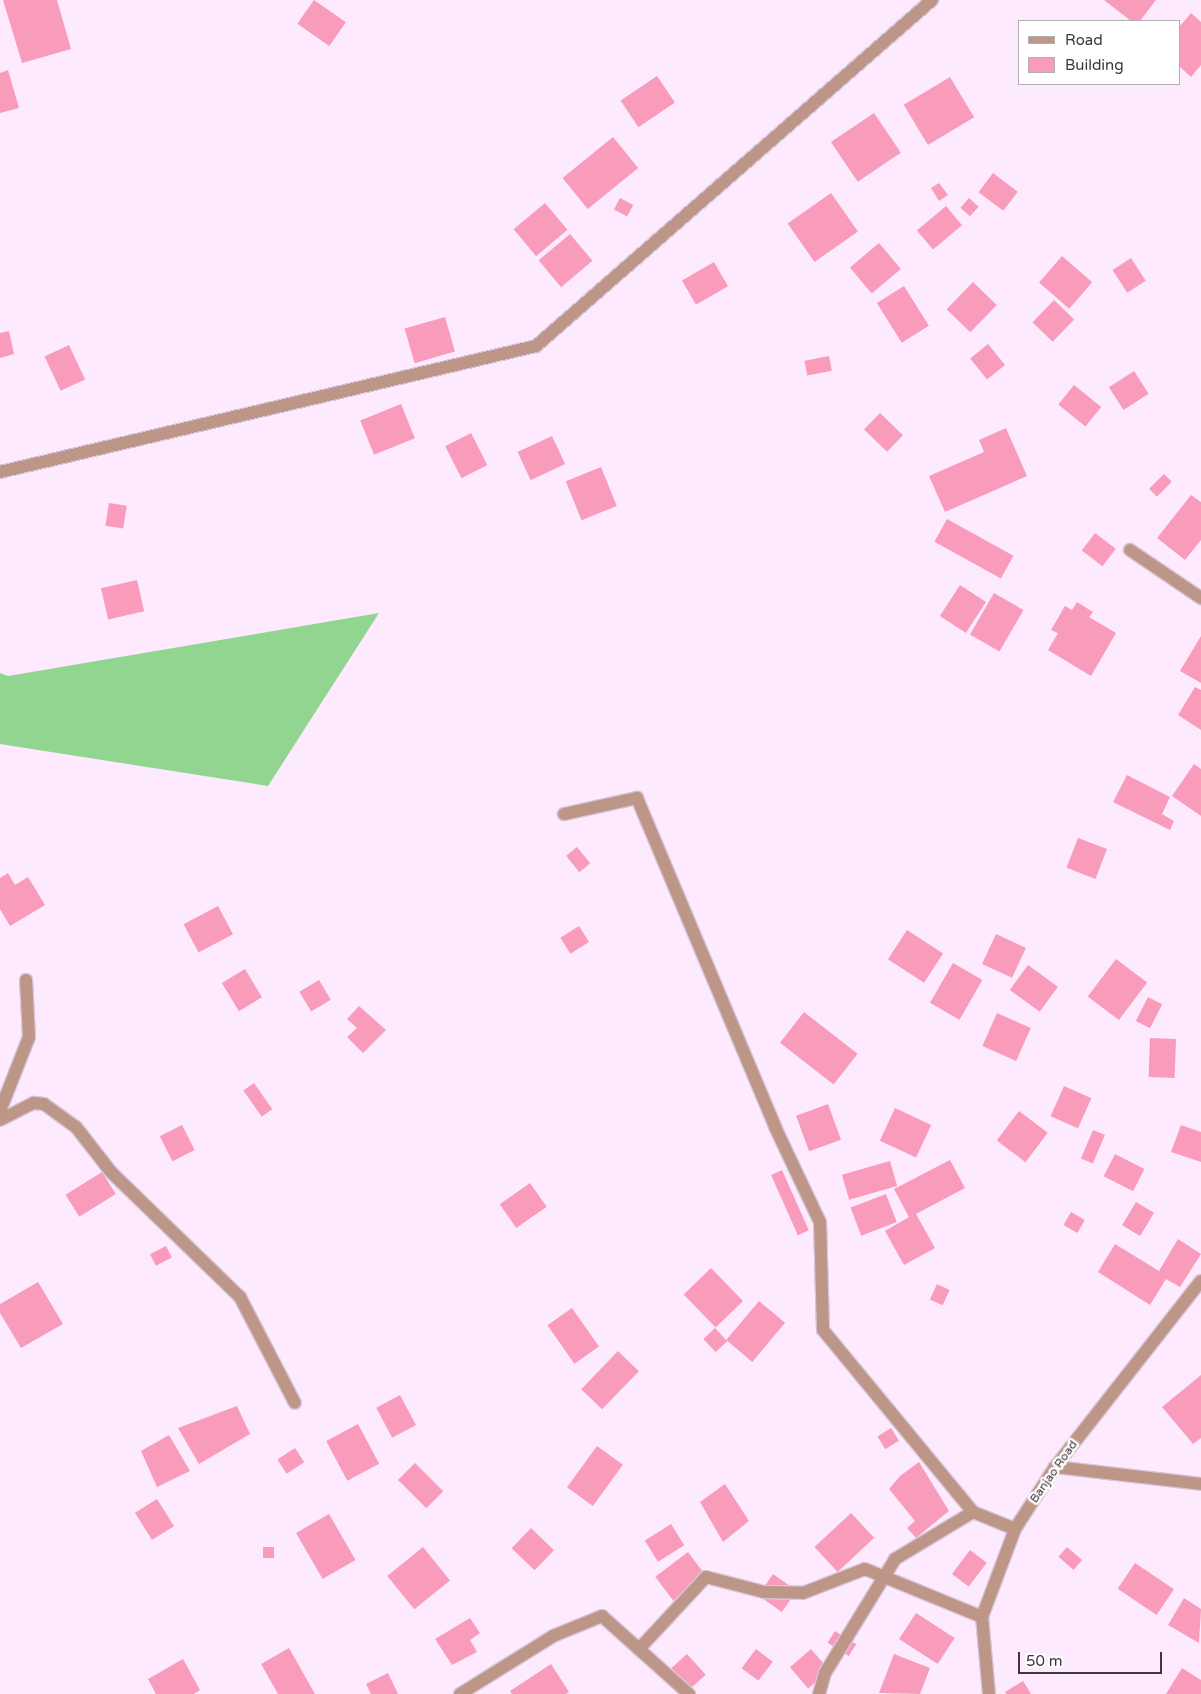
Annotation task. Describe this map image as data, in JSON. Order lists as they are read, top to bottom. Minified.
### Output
{"streets":{"street":["Banjao Road"]},"legend":["Road","Building"],"scale_bar":"50 m"}
